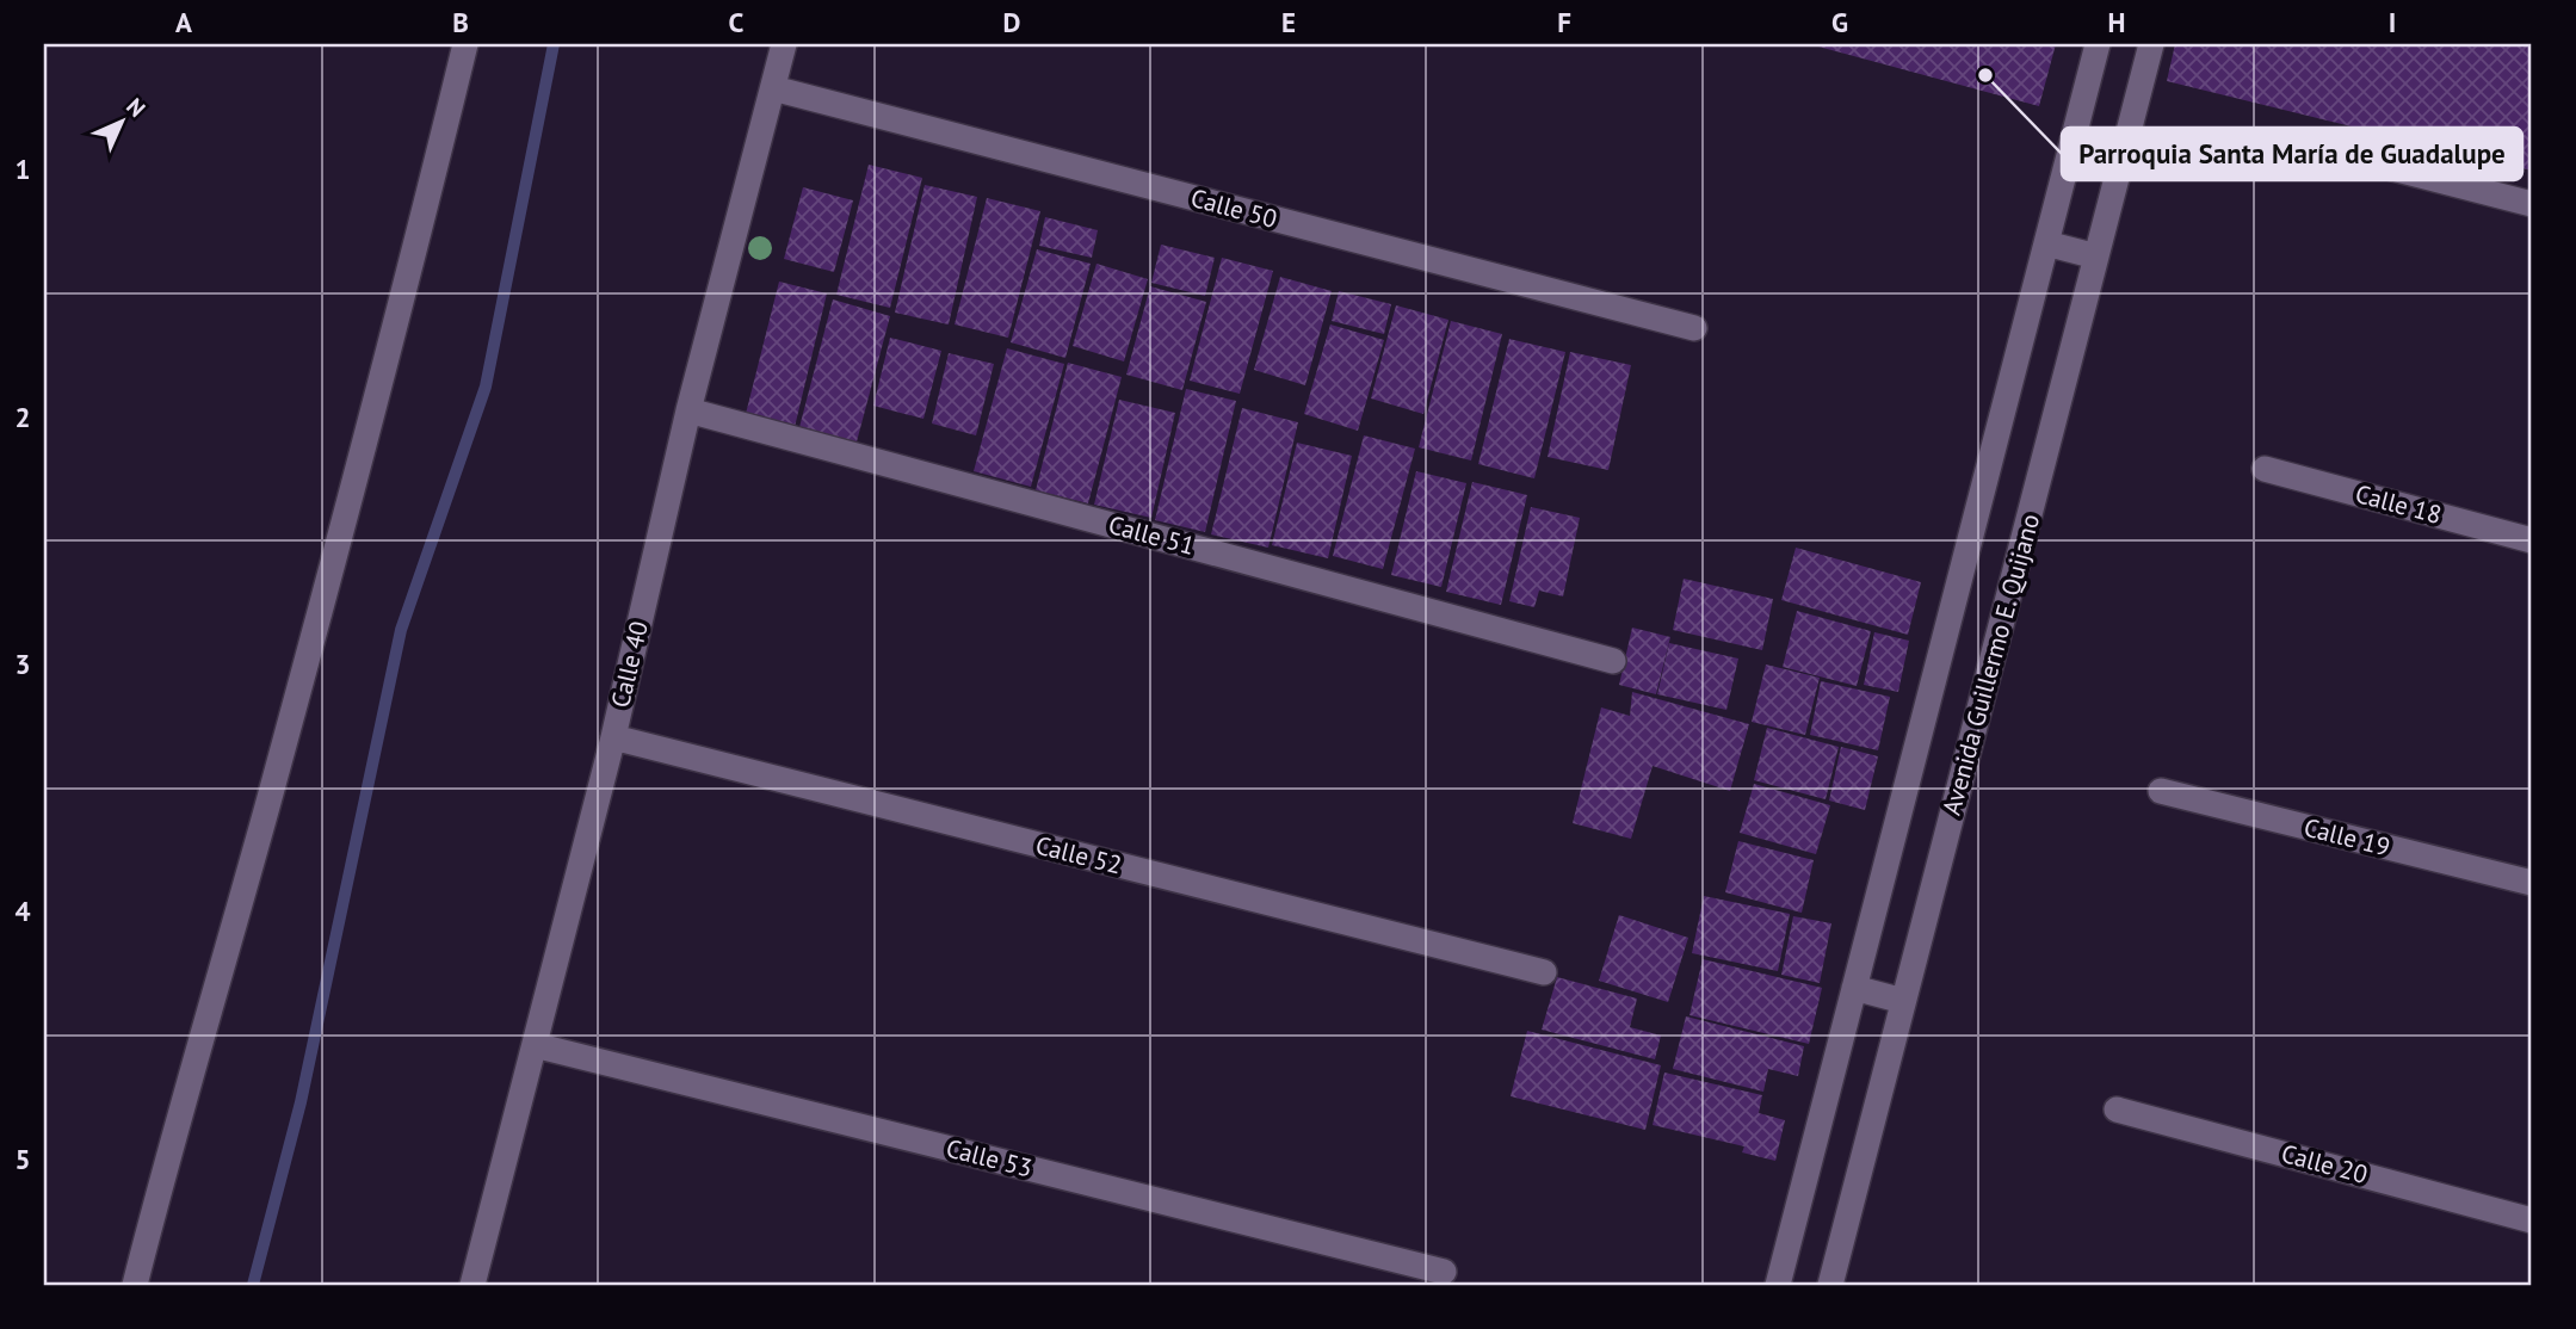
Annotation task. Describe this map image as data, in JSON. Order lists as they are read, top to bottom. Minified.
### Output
{"streets":{"street":["Calle 50","Calle 18","Calle 51","Calle 40","Avenida Guillermo E. Quijano","Calle 19","Calle 52","Calle 53","Calle 20"]},"crossings":[["Calle 50","Calle 40"],["Calle 51","Calle 40"],["Calle 40","Calle 52"],["Calle 40","Calle 53"]],"places":["Parroquia Santa María de Guadalupe"],"north":"top right","grid":{"columns":["A","B","C","D","E","F","G","H","I"],"rows":["1","2","3","4","5"]}}
